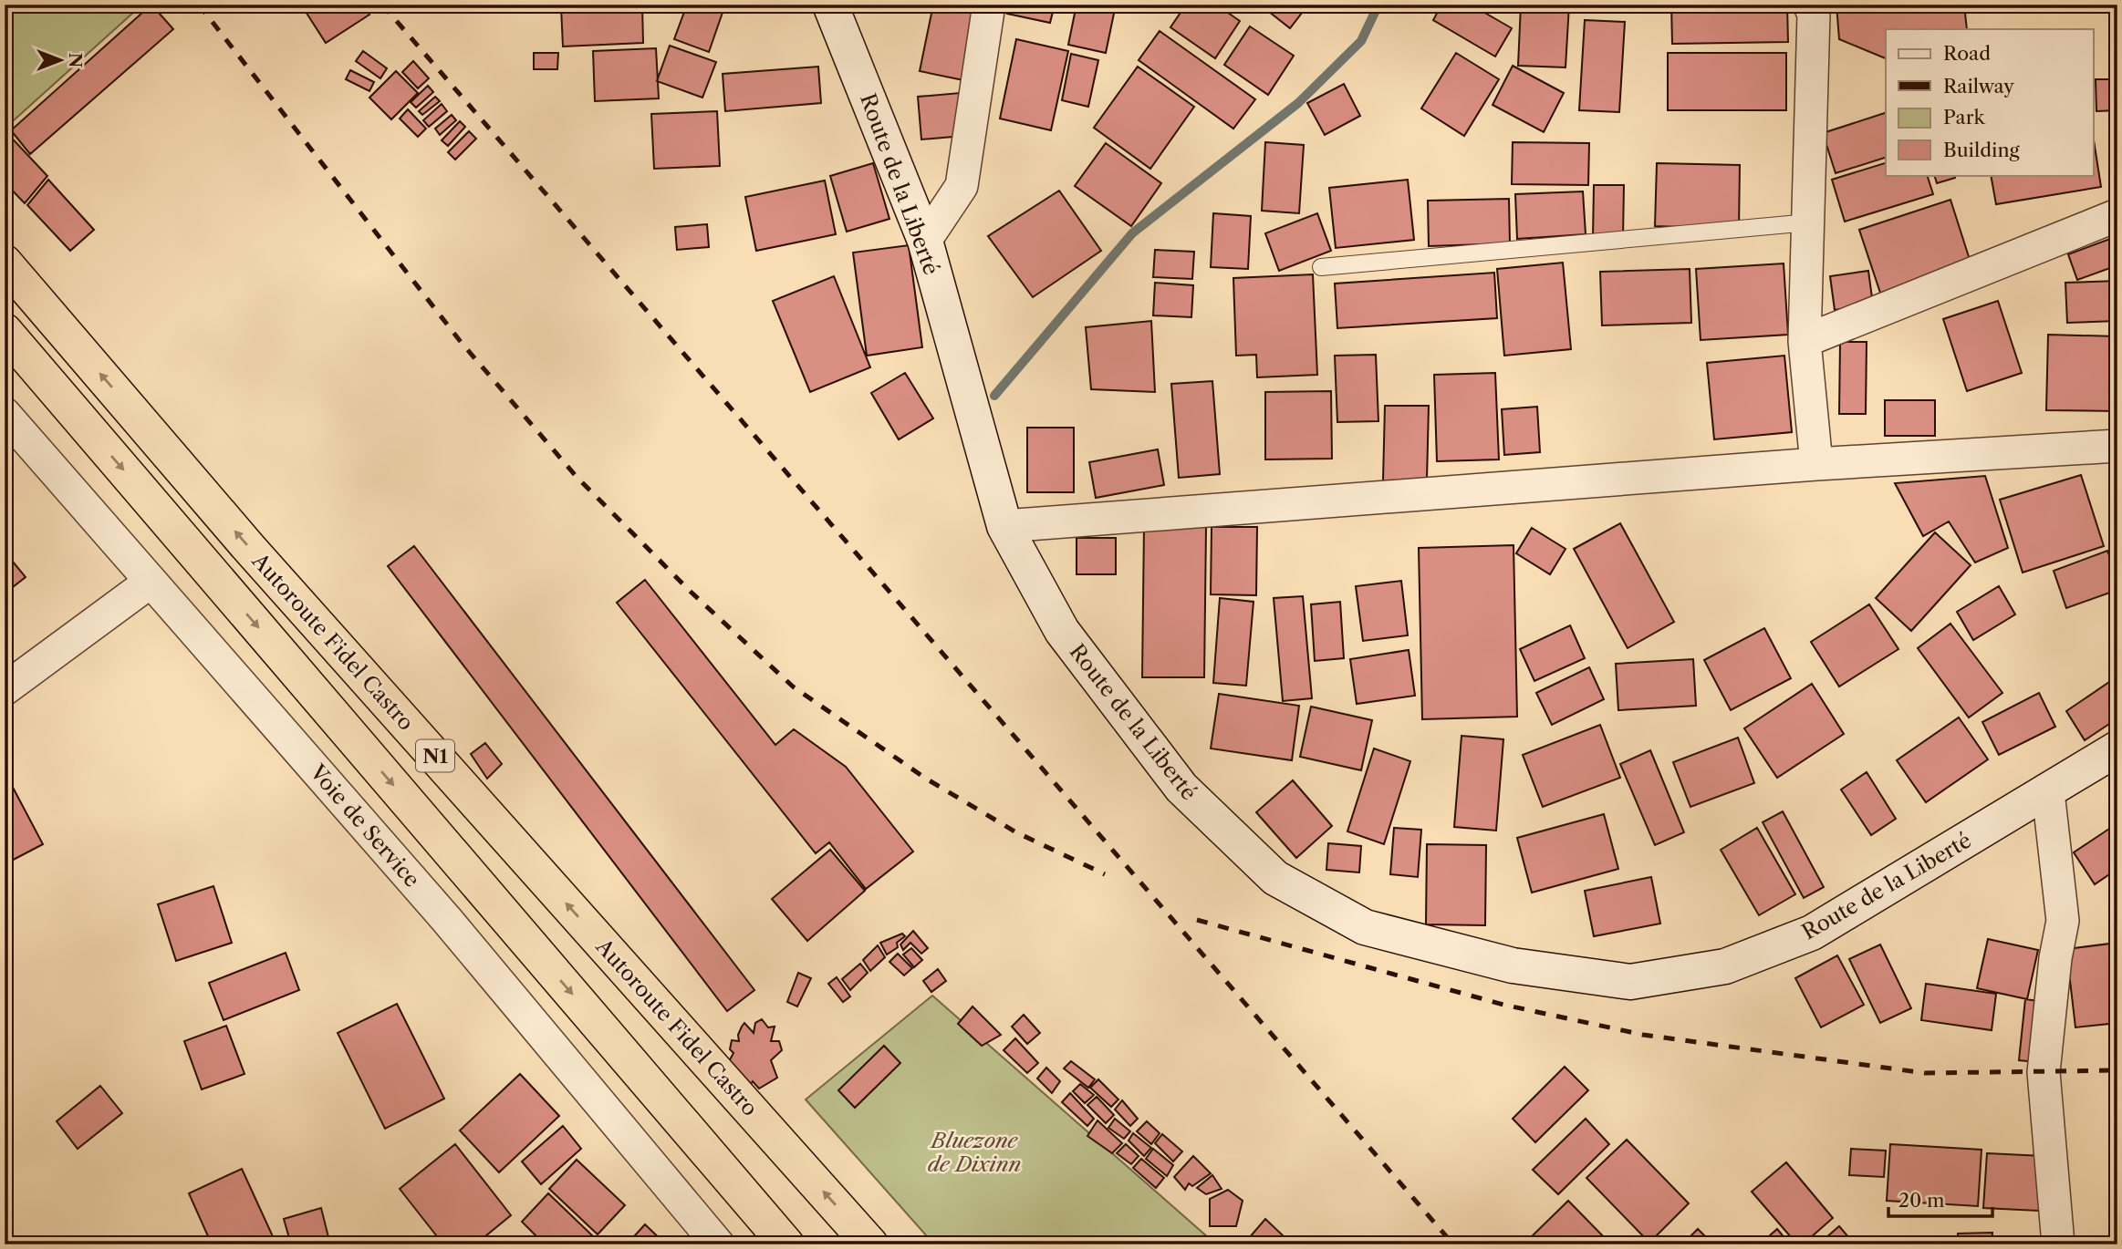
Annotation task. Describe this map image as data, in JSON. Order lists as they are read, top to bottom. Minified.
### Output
{"streets":{"highway":["Autoroute Fidel Castro","N1"],"main road":["Route de la Liberté"],"street":["Voie de Service"]},"parks":["Bluezone de Dixinn"],"legend":["Road","Railway","Park","Building"],"scale_bar":"20 m","north":"right"}
